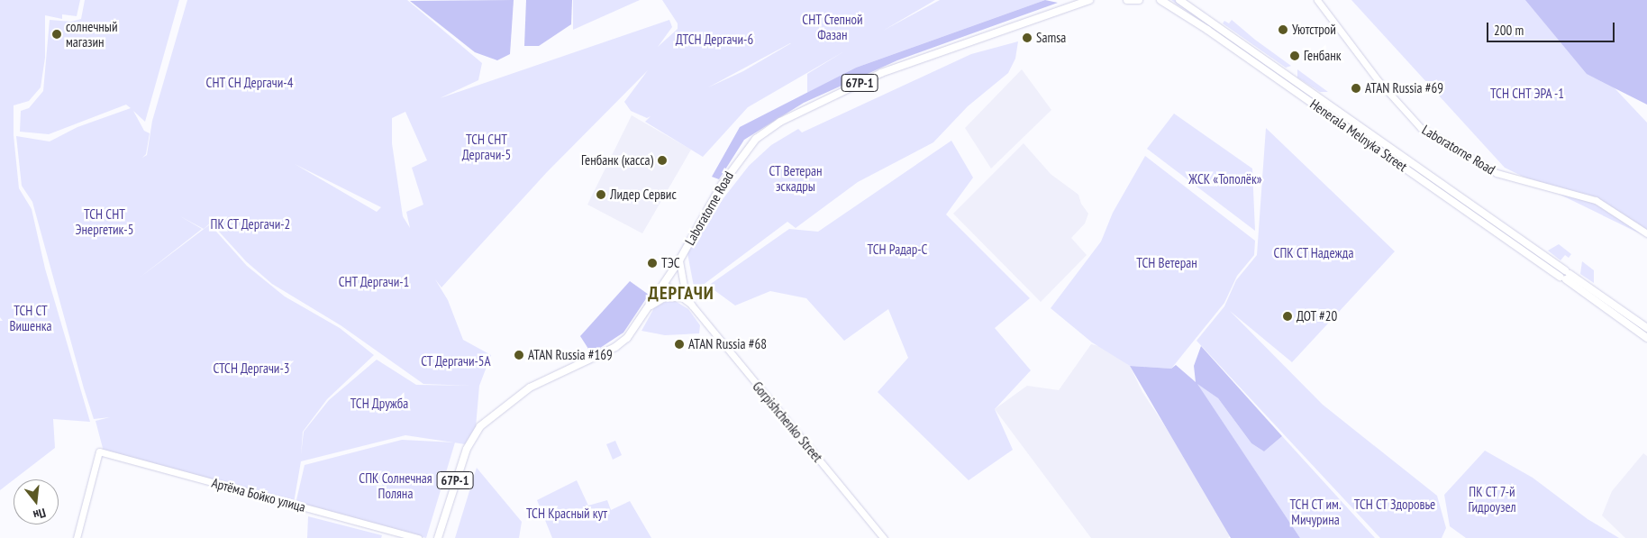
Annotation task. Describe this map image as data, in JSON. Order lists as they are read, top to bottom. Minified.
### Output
{"streets":{"main road":["67Р-1","Henerala Melnyka Street","Laboratorne Road","Gorpishchenko Street","Артёма Бойко улица"]},"crossings":[["Laboratorne Road","Gorpishchenko Street"]],"districts":["ДЕРГАЧИ"],"parks":["СНТ Степной Фазан","ДТСН Дергачи-6","СНТ СН Дергачи-4","ТСН СНТ ЭРА -1","ТСН СНТ Дергачи-5","СТ Ветеран эскадры","ЖСК «Тополёк»","ТСН СНТ Энергетик-5","ПК СТ Дергачи-2","ТСН Радар-С","СПК СТ Надежда","ТСН Ветеран","СНТ Дергачи-1","ТСН СТ Вишенка","СТ Дергачи-5А","СТСН Дергачи-3","ТСН Дружба","СПК Солнечная Поляна","ПК СТ 7-й Гидроузел","ТСН СТ им. Мичурина","ТСН СТ Здоровье","ТСН Красный кут"],"places":["Уютстрой","солнечный магазин","Samsa","Генбанк","ATAN Russia #69","Генбанк (касса)","Лидер Сервис","ТЭС","ДОТ #20","ATAN Russia #68","ATAN Russia #169"],"scale_bar":"200 m","north":"bottom"}
